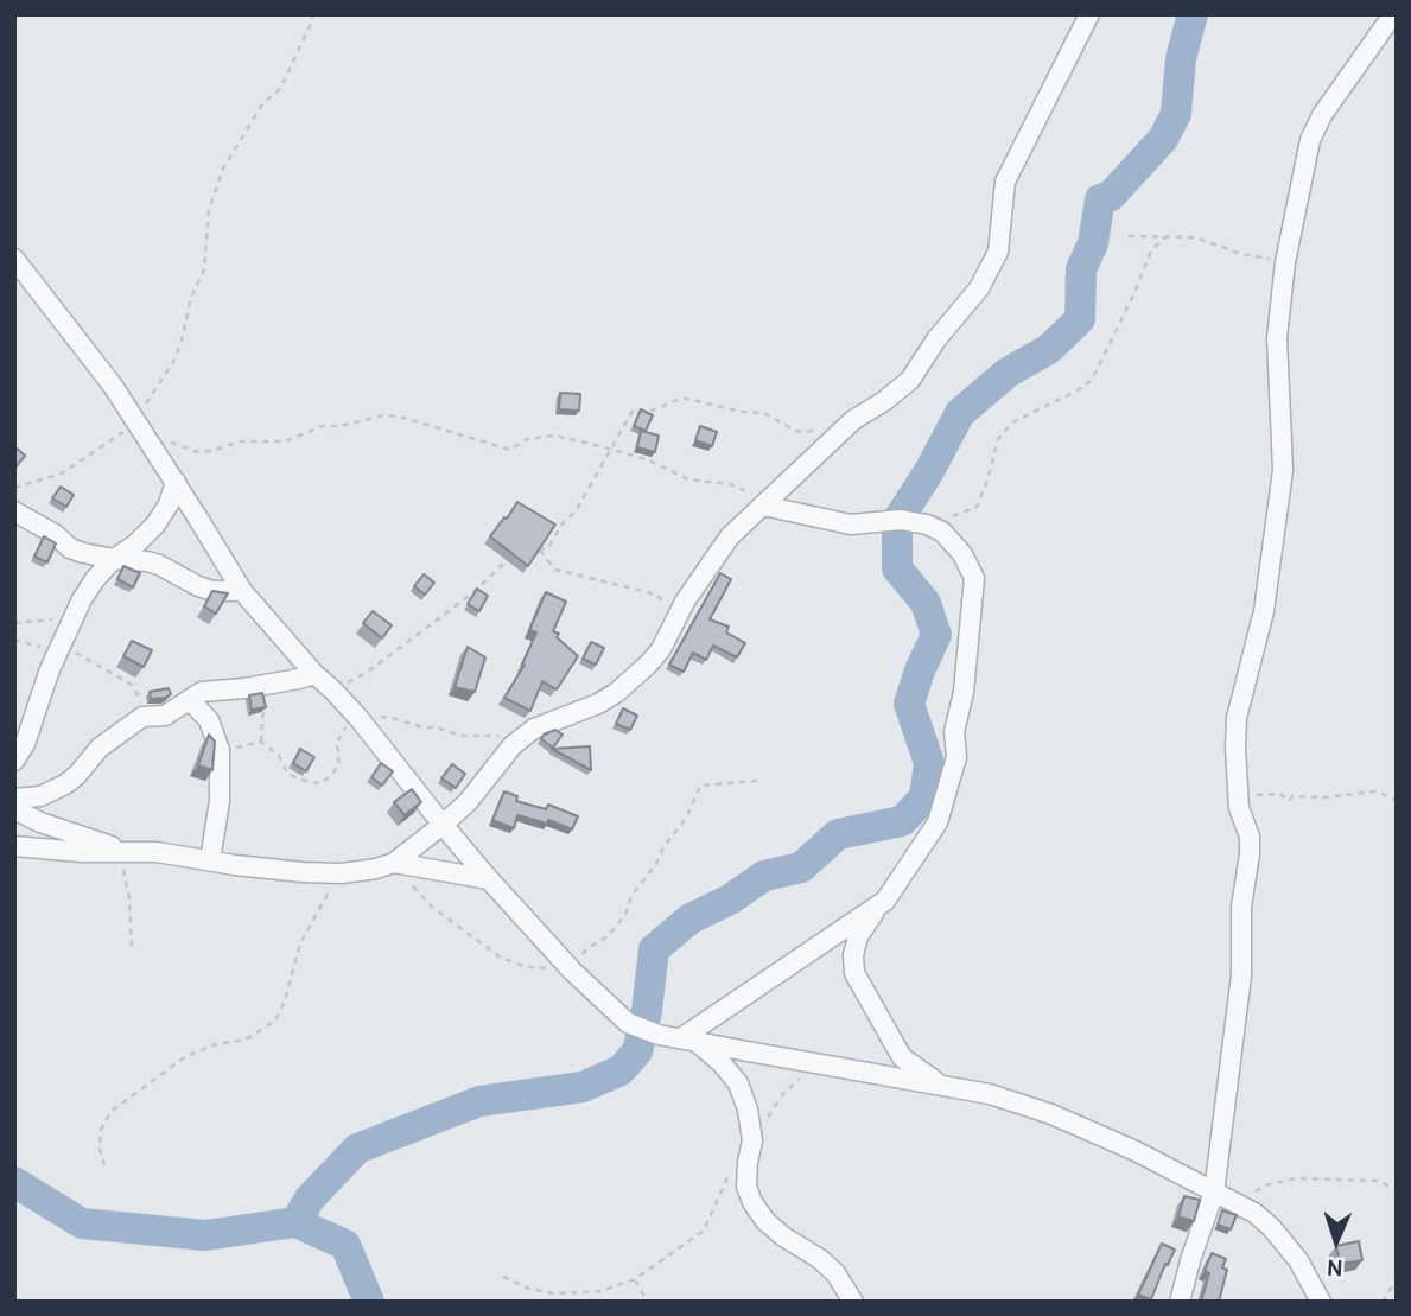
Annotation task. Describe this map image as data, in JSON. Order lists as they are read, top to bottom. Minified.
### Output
{"north":"bottom"}
